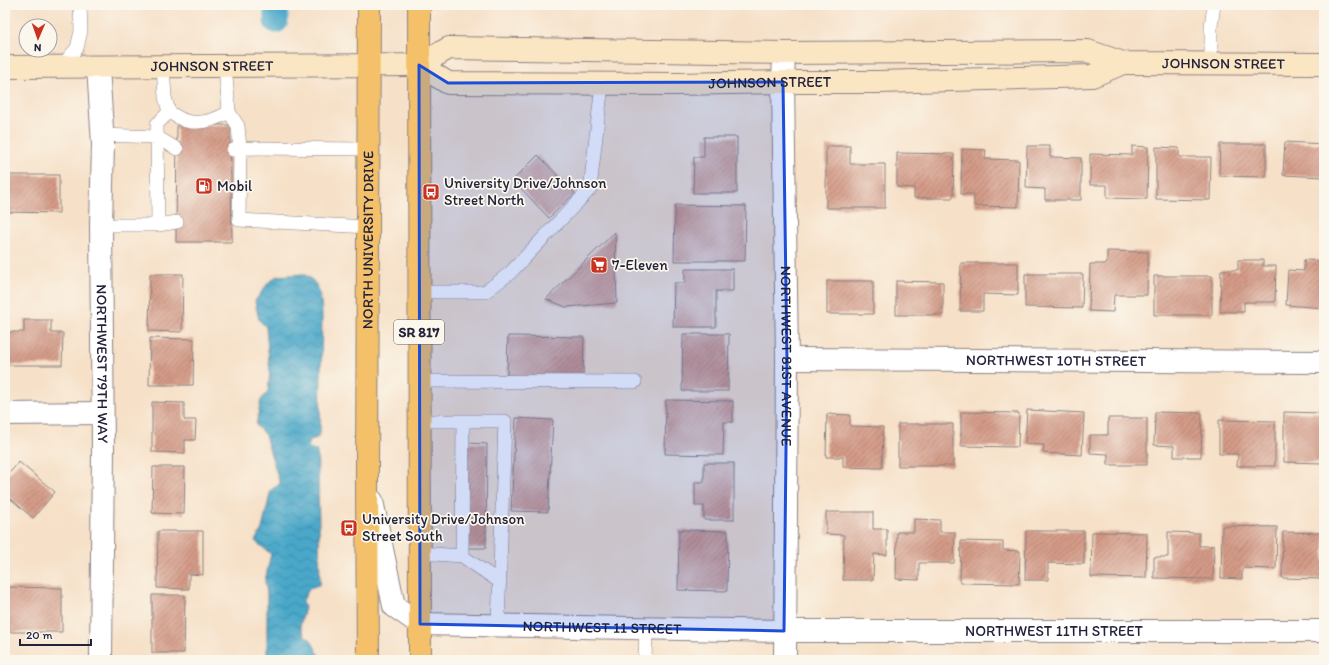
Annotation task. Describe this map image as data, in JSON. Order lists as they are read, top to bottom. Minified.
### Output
{"streets":{"main road":["NORTH UNIVERSITY DRIVE","SR 817"],"street":["JOHNSON STREET","NORTHWEST 81ST AVENUE","NORTHWEST 10TH STREET","NORTHWEST 79TH WAY","NORTHWEST 11 STREET","NORTHWEST 11TH STREET"]},"crossings":[["JOHNSON STREET","NORTH UNIVERSITY DRIVE"],["JOHNSON STREET","SR 817"],["JOHNSON STREET","NORTHWEST 81ST AVENUE"],["JOHNSON STREET","NORTHWEST 79TH WAY"],["NORTH UNIVERSITY DRIVE","SR 817"],["NORTH UNIVERSITY DRIVE","NORTHWEST 11 STREET"],["SR 817","NORTHWEST 11 STREET"],["NORTHWEST 81ST AVENUE","NORTHWEST 10TH STREET"],["NORTHWEST 81ST AVENUE","NORTHWEST 11 STREET"],["NORTHWEST 81ST AVENUE","NORTHWEST 11TH STREET"],["NORTHWEST 11 STREET","NORTHWEST 11TH STREET"]],"places":{"fuel station":["Mobil"],"bus stop":["University Drive/Johnson Street North","University Drive/Johnson Street South"],"supermarket":["7-Eleven"]},"scale_bar":"20 m","north":"bottom"}
